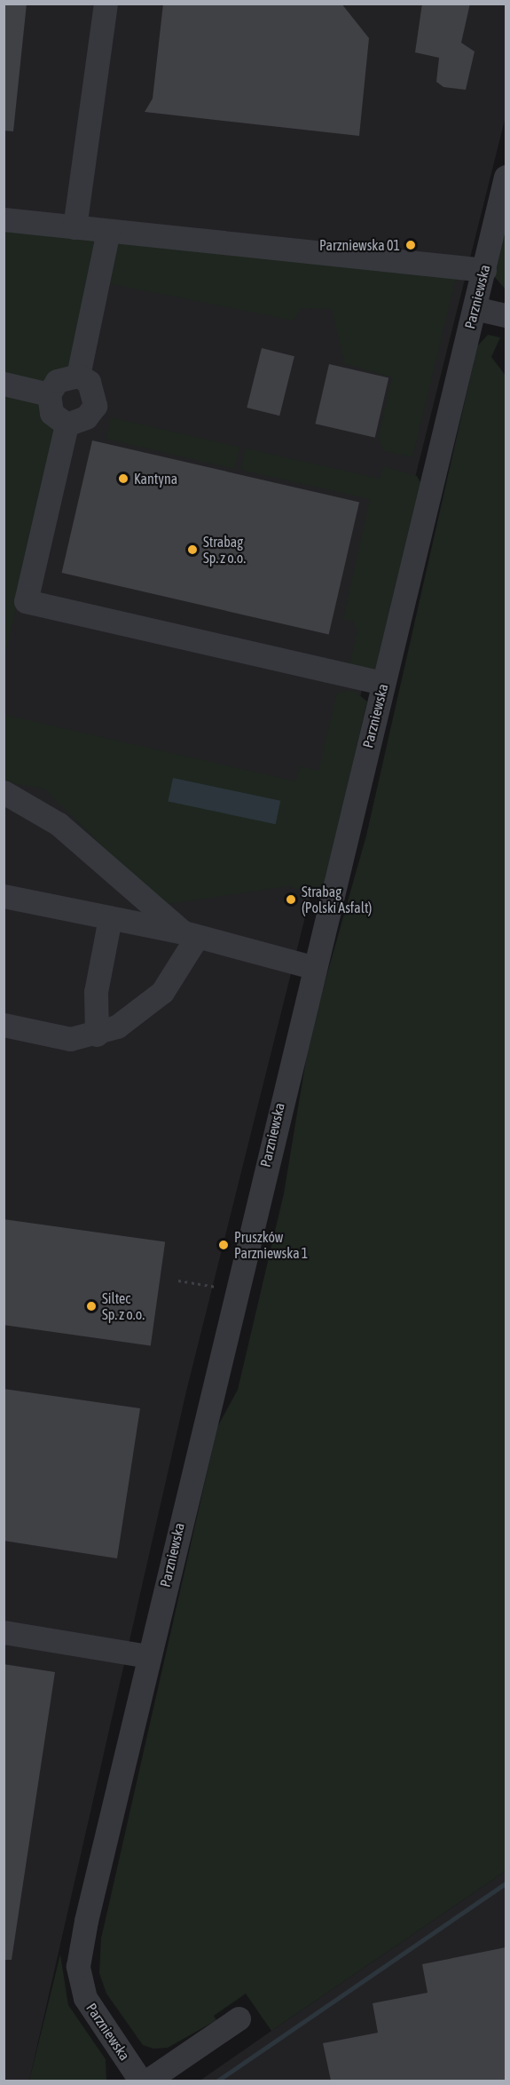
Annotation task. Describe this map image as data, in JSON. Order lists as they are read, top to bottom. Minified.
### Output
{"streets":{"street":["Parzniewska"]},"places":["Parzniewska 01","Kantyna","Strabag Sp. z o.o.","Strabag (Polski Asfalt)","Pruszków Parzniewska 1","Siltec Sp. z o.o."]}
